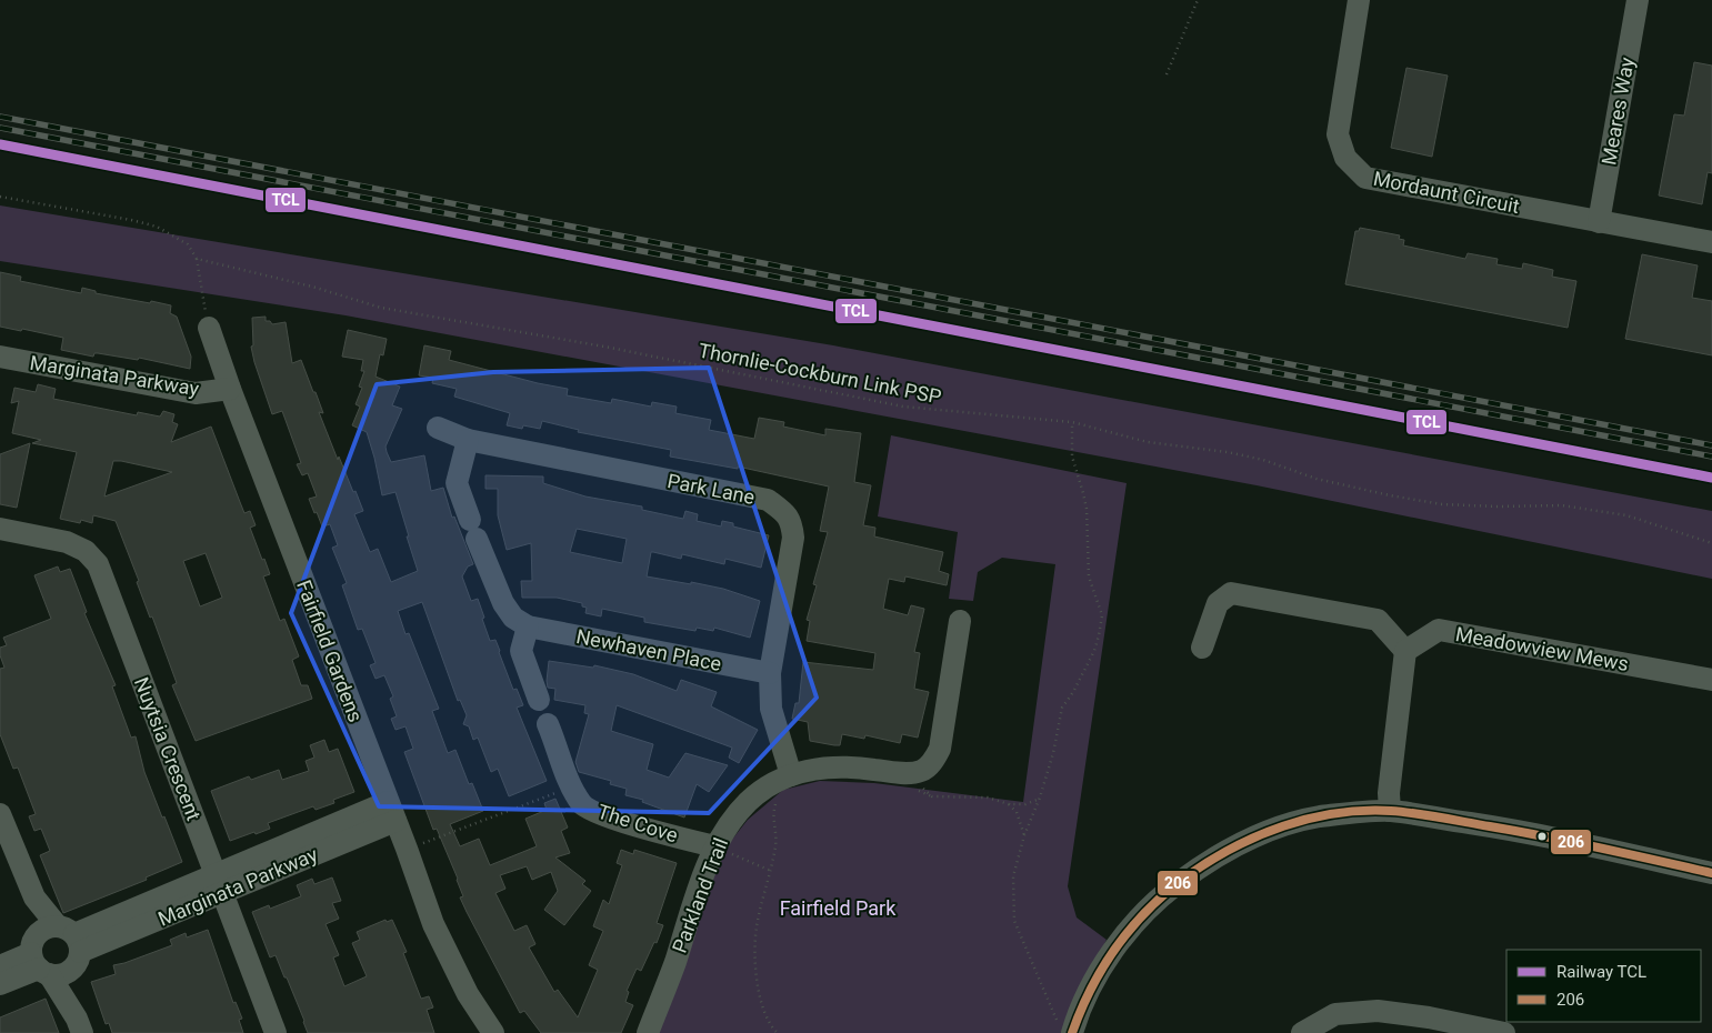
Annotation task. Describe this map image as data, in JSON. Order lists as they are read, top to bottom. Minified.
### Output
{"streets":{"street":["Meares Way","Mordaunt Circuit","Marginata Parkway","Park Lane","Meadowview Mews","Newhaven Place","Fairfield Gardens","Nuytsia Crescent","The Cove","Parkland Trail"],"path":["Thornlie-Cockburn Link PSP"]},"crossings":[["Meares Way","Mordaunt Circuit"],["Marginata Parkway","Fairfield Gardens"],["Marginata Parkway","Nuytsia Crescent"],["Park Lane","Newhaven Place"],["Park Lane","Parkland Trail"],["The Cove","Parkland Trail"]],"parks":["Fairfield Park"],"lines":["rail line TCL","transit line 206"],"legend":["Railway TCL","206"]}
